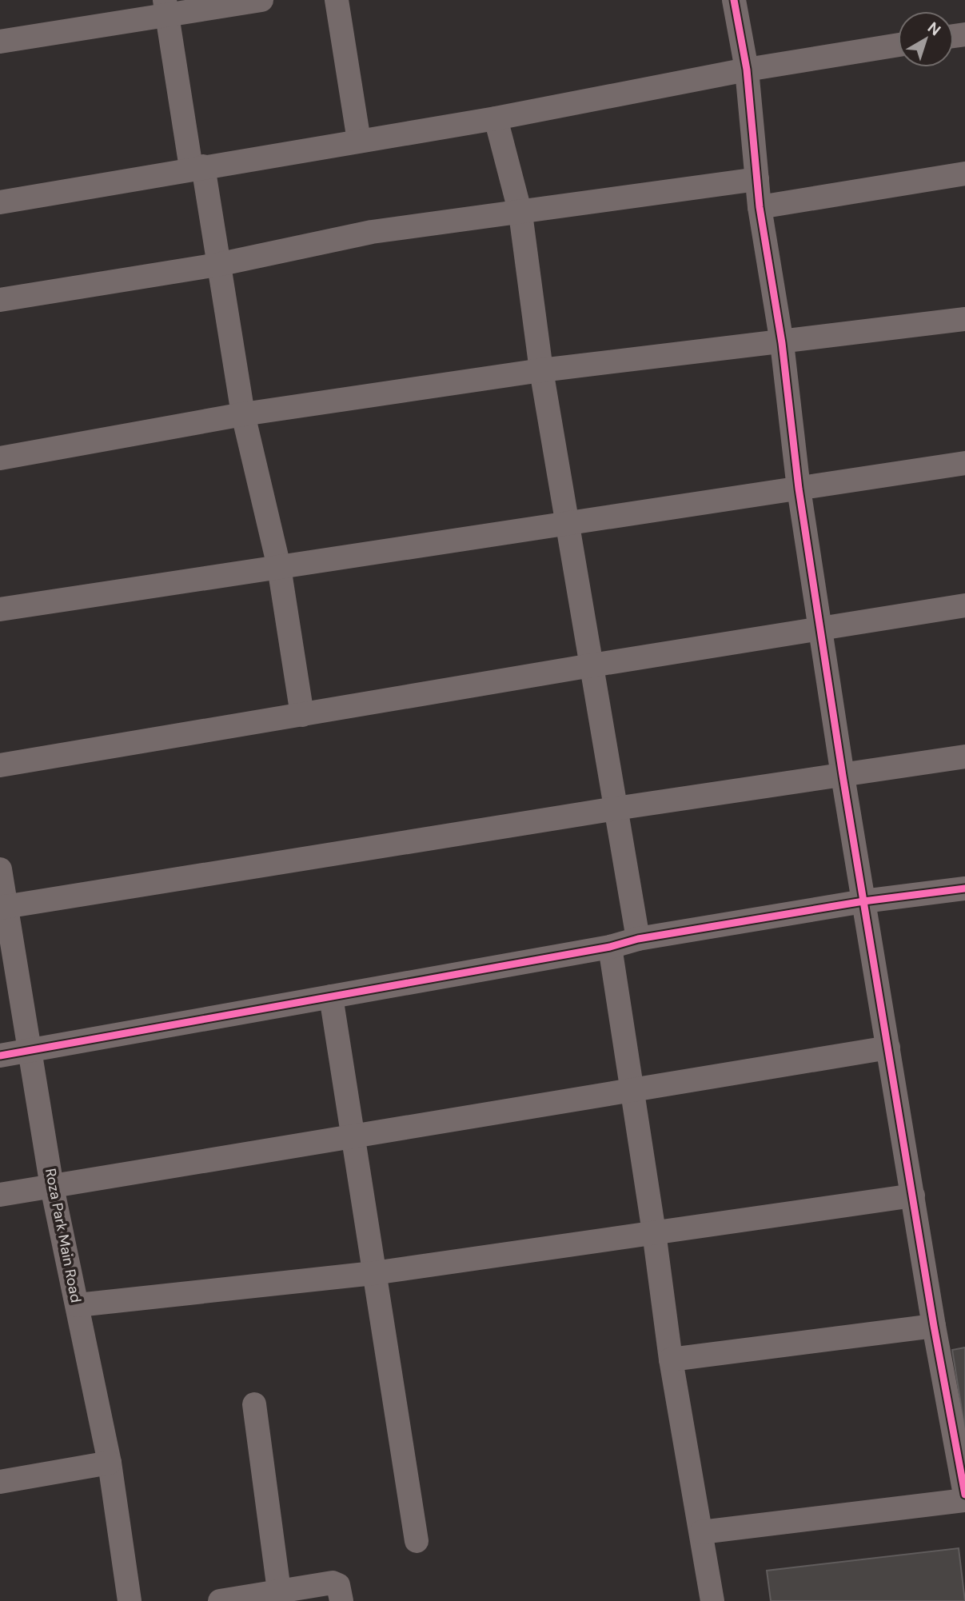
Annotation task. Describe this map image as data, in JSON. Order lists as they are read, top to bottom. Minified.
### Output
{"streets":{"street":["Roza Park Main Road"]},"north":"top right"}
